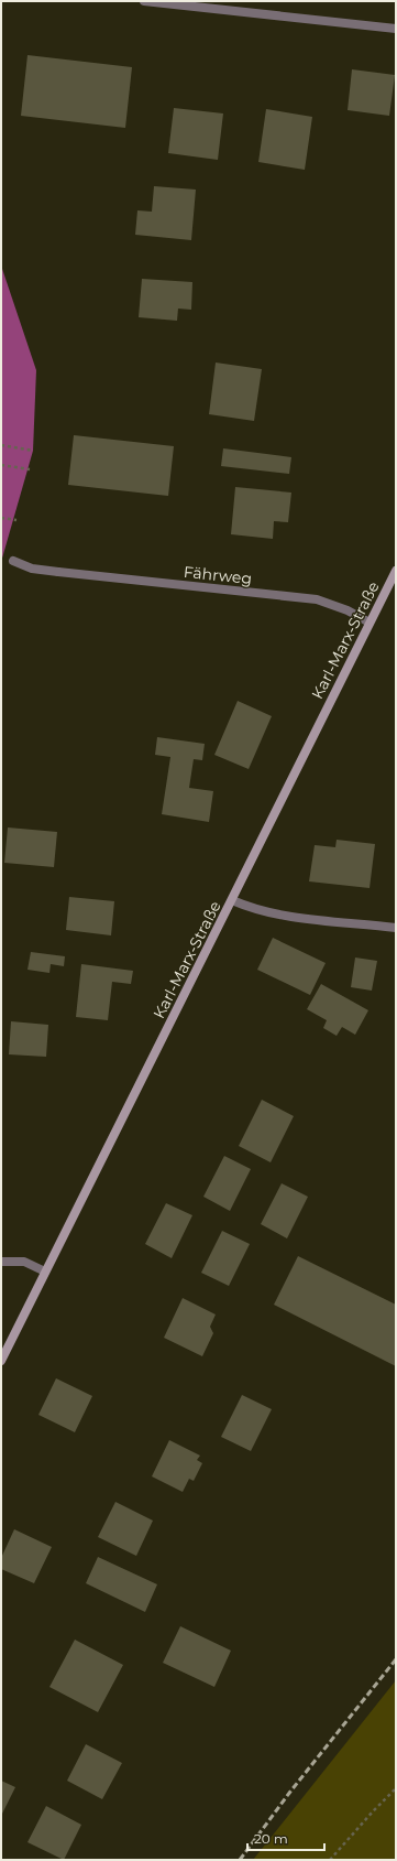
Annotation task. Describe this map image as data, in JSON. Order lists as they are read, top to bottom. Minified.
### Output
{"streets":{"street":["Fährweg","Karl-Marx-Straße"]},"crossings":[["Fährweg","Karl-Marx-Straße"]],"scale_bar":"20 m"}
